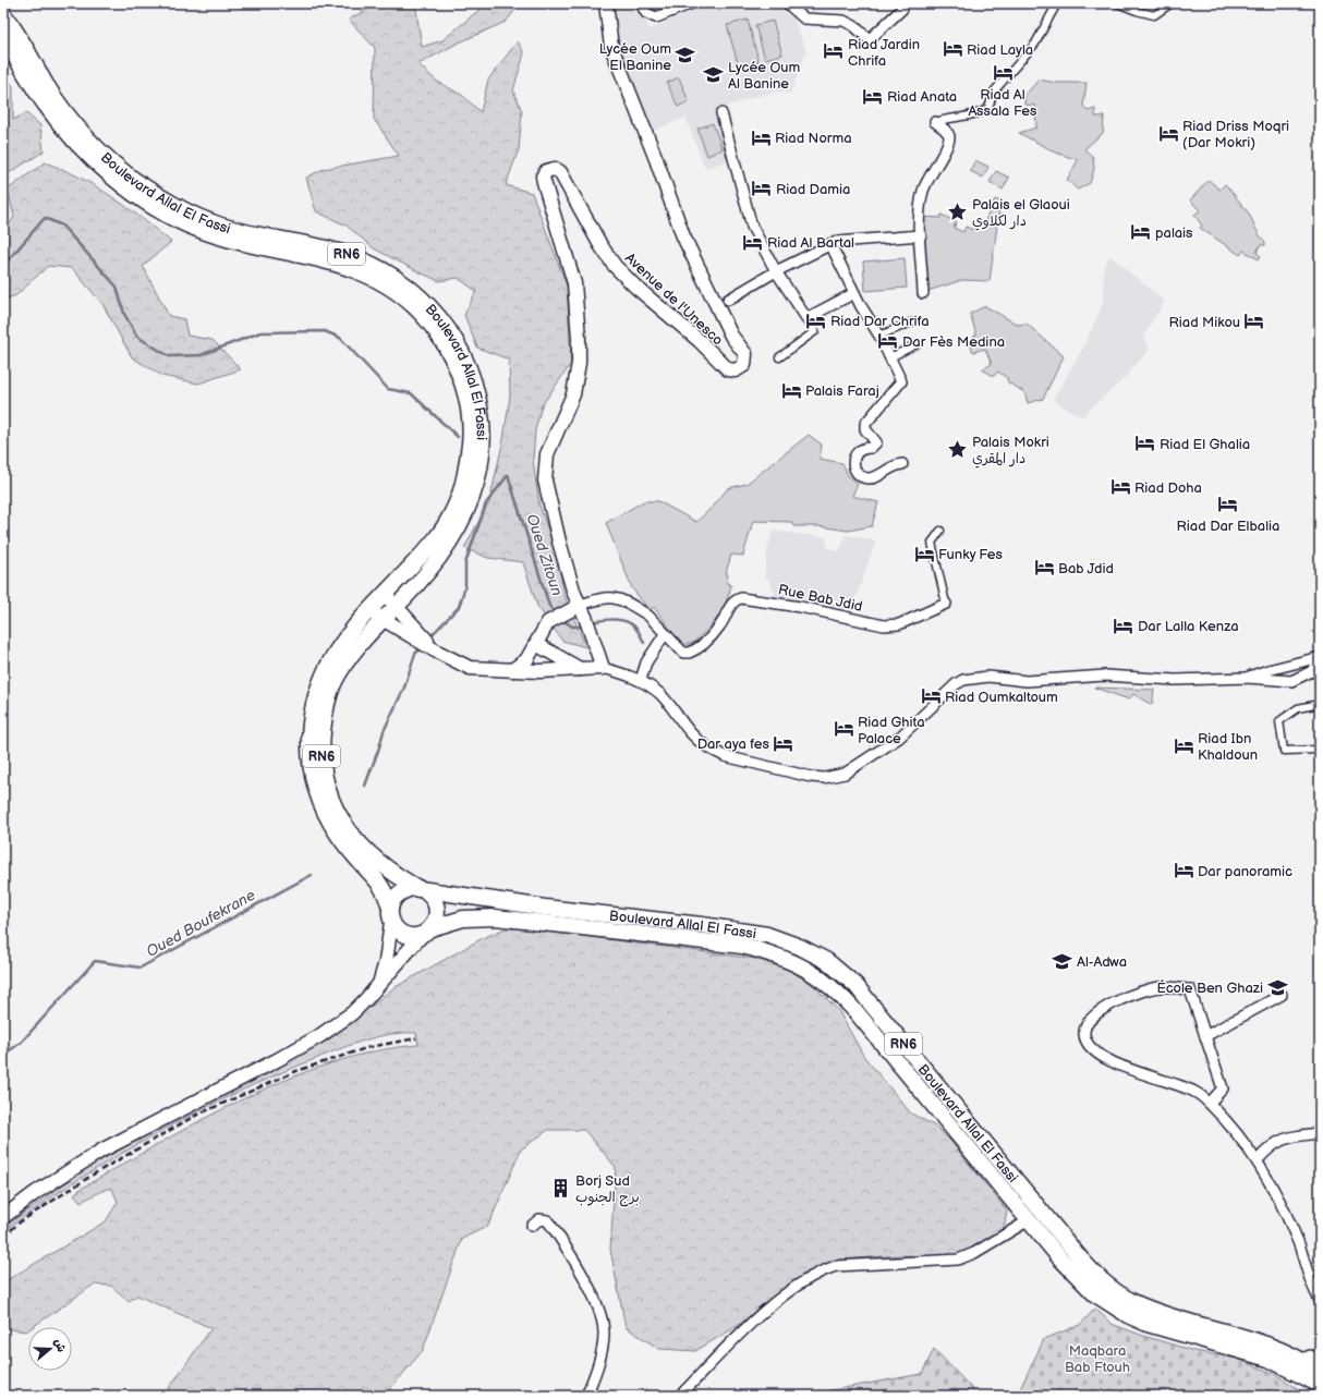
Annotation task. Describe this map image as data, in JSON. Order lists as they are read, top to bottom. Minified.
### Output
{"streets":{"main road":["Boulevard Allal El Fassi","RN6","Avenue de l'Unesco","Rue Bab Jdid"]},"crossings":[["Boulevard Allal El Fassi","RN6"],["Avenue de l'Unesco","Rue Bab Jdid"]],"water":["Oued Zitoun","Oued Boufekrane"],"parks":["Maqbara Bab Ftouh"],"places":{"hotel":["Riad Layla","Riad Jardin Chrifa","Riad Al Assala Fes","Riad Anata","Riad Driss Moqri (Dar Mokri)","Riad Norma","Riad Damia","palais","Riad Al Bartal","Riad Dar Chrifa","Riad Mikou","Dar Fès Medina","Palais Faraj","Riad El Ghalia","Riad Doha","Riad Dar Elbalia","Funky Fes","Bab Jdid","Dar Lalla Kenza","Riad Oumkaltoum","Riad Ghita Palace","Dar aya fes","Riad Ibn Khaldoun","Dar panoramic"],"school or university":["Lycée Oum El Banine","Lycée Oum Al Banine","Al-Adwa","École Ben Ghazi"],"place":["Palais el Glaoui دار لكلاوي","Palais Mokri دار المقري"],"building":["Borj Sud برج الجنوب"]},"north":"right"}
